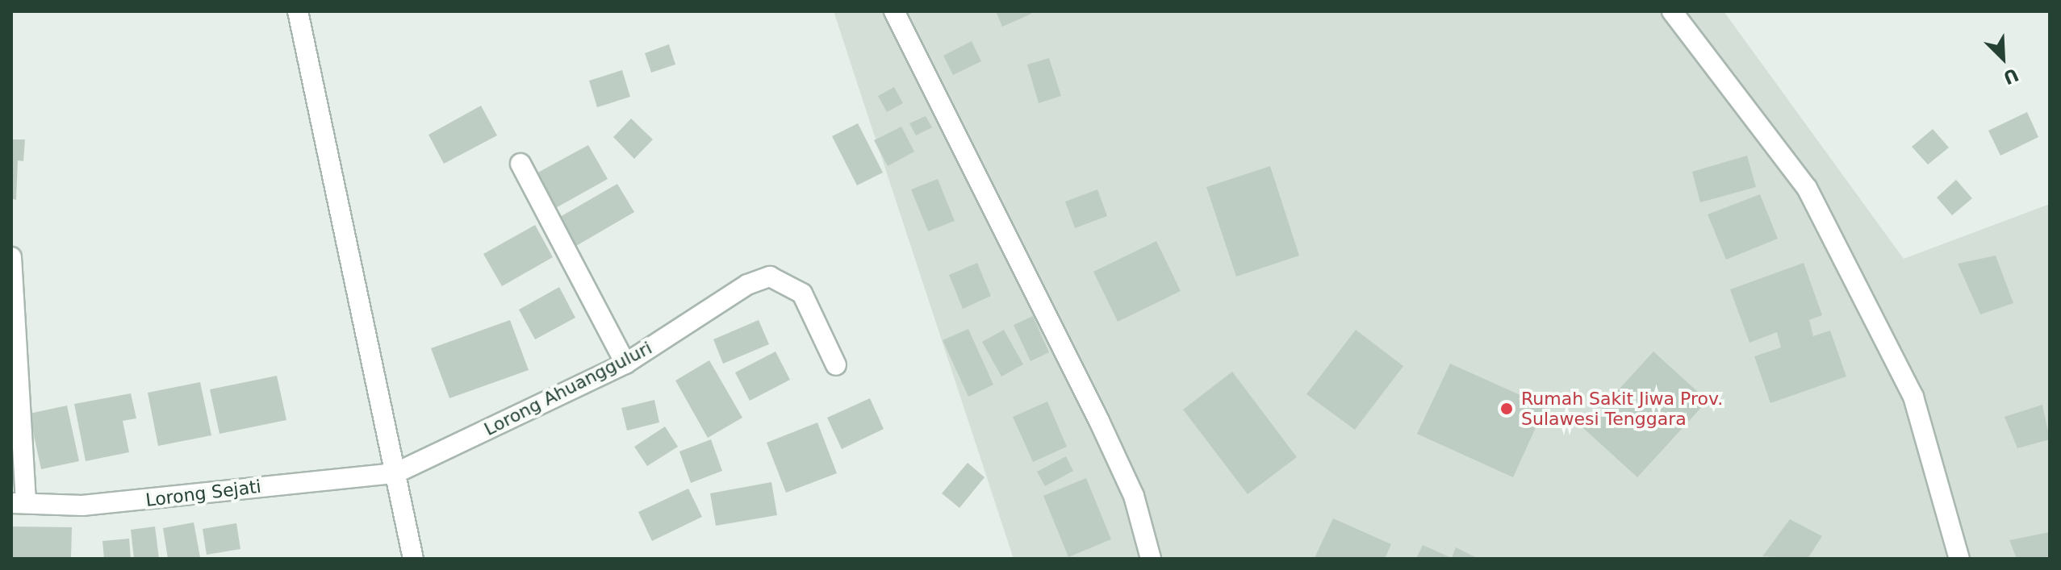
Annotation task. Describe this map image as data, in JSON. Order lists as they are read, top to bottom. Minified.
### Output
{"streets":{"street":["Lorong Ahuangguluri","Lorong Sejati"]},"crossings":[["Lorong Ahuangguluri","Lorong Sejati"]],"places":["Rumah Sakit Jiwa Prov. Sulawesi Tenggara"],"north":"bottom right"}
